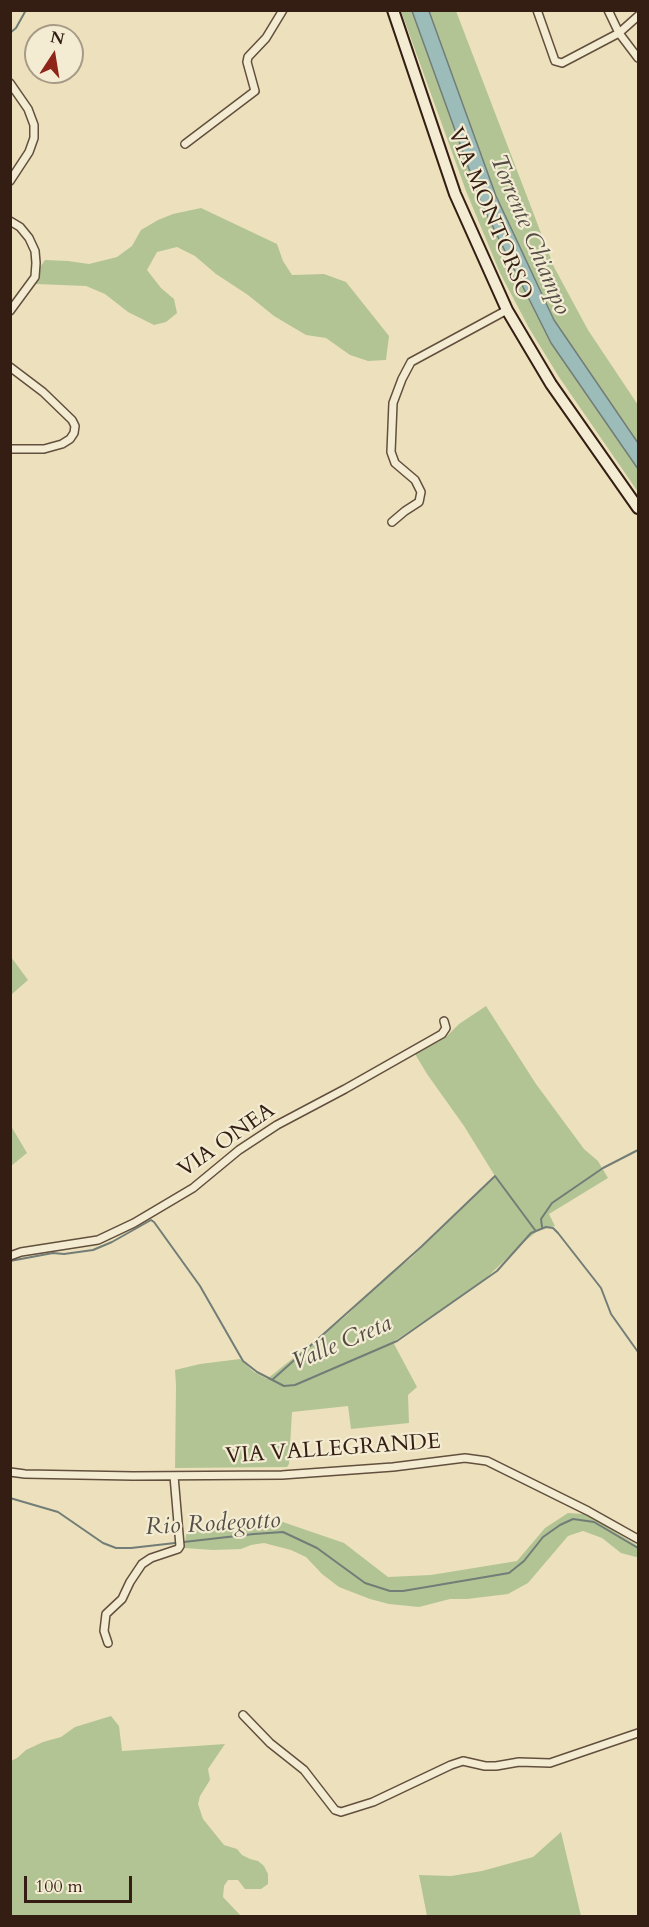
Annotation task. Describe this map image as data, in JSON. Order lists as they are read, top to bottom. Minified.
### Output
{"streets":{"main road":["VIA MONTORSO"],"street":["VIA ONEA","VIA VALLEGRANDE"]},"water":["Torrente Chiampo","Valle Creta","Rio Rodegotto"],"scale_bar":"100 m","north":"top"}
